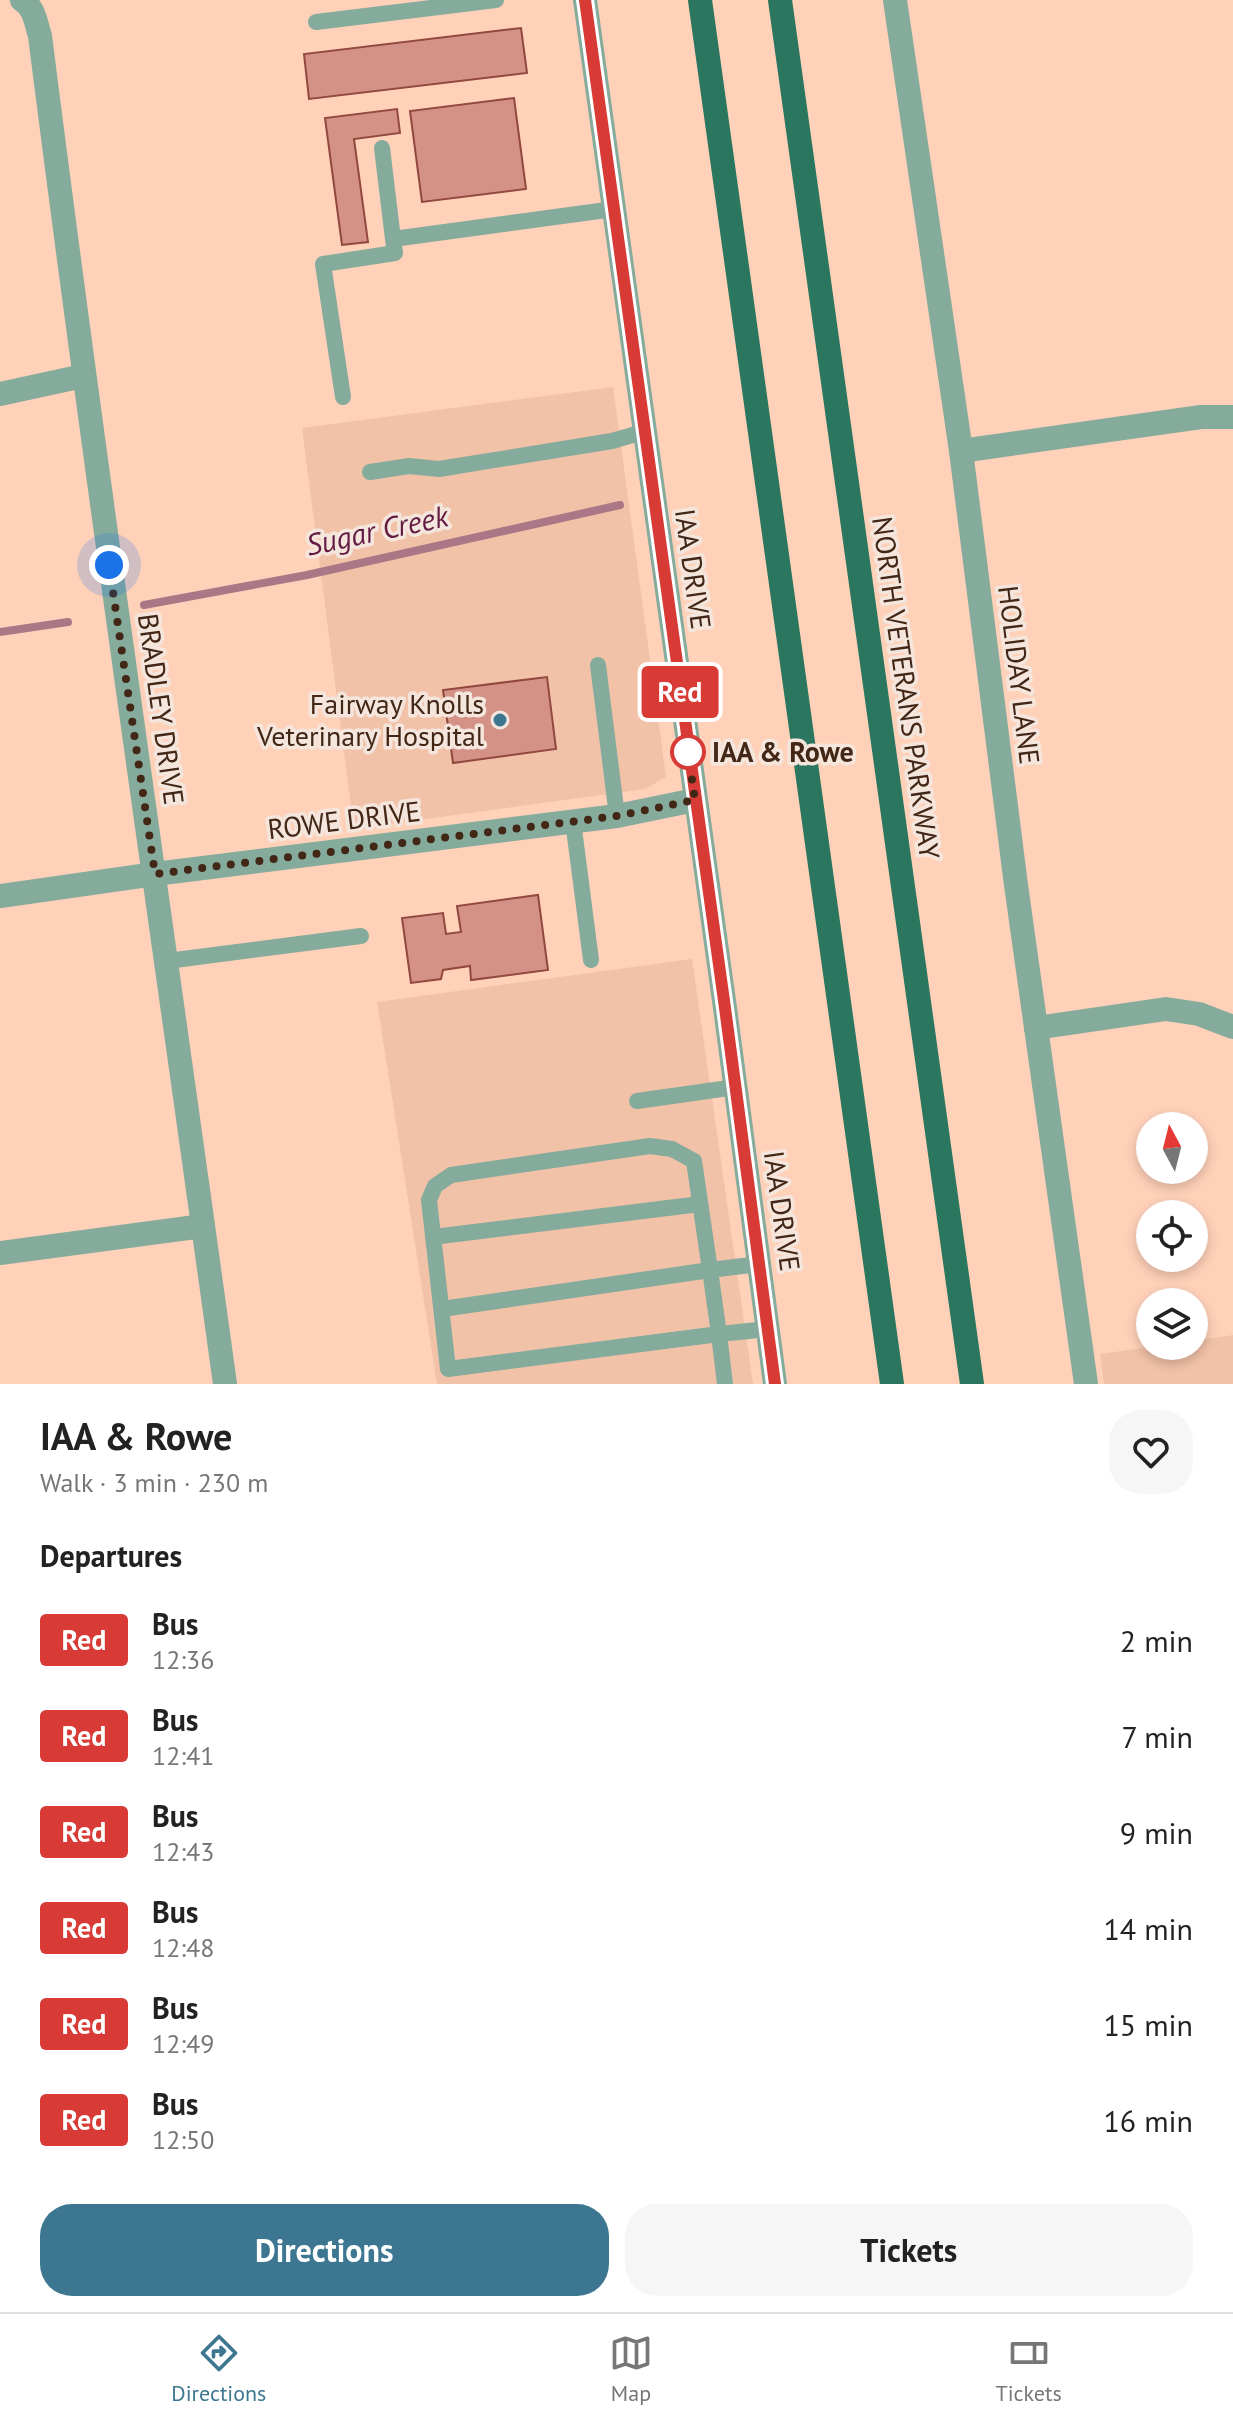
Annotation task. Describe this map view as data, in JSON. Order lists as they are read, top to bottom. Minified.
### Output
{"streets":{"highway":["NORTH VETERANS PARKWAY"],"street":["IAA DRIVE","HOLIDAY LANE","BRADLEY DRIVE","ROWE DRIVE"]},"crossings":[["IAA DRIVE","ROWE DRIVE"],["BRADLEY DRIVE","ROWE DRIVE"]],"water":["Sugar Creek"],"places":["Fairway Knolls Veterinary Hospital","IAA & Rowe"],"lines":["bus line Red"],"north":"top","page":{"on_map":"Red","heading":[["IAA & Rowe","Walk · 3 min · 230 m"],"Departures"],"list":[{"mark":"Red","name":"Bus","note":"12:36","value":"2 min"},{"mark":"Red","name":"Bus","note":"12:41","value":"7 min"},{"mark":"Red","name":"Bus","note":"12:43","value":"9 min"},{"mark":"Red","name":"Bus","note":"12:48","value":"14 min"},{"mark":"Red","name":"Bus","note":"12:49","value":"15 min"},{"mark":"Red","name":"Bus","note":"12:50","value":"16 min"}],"buttons":["Directions","Tickets"],"tabs":["Directions","Map","Tickets"]}}
